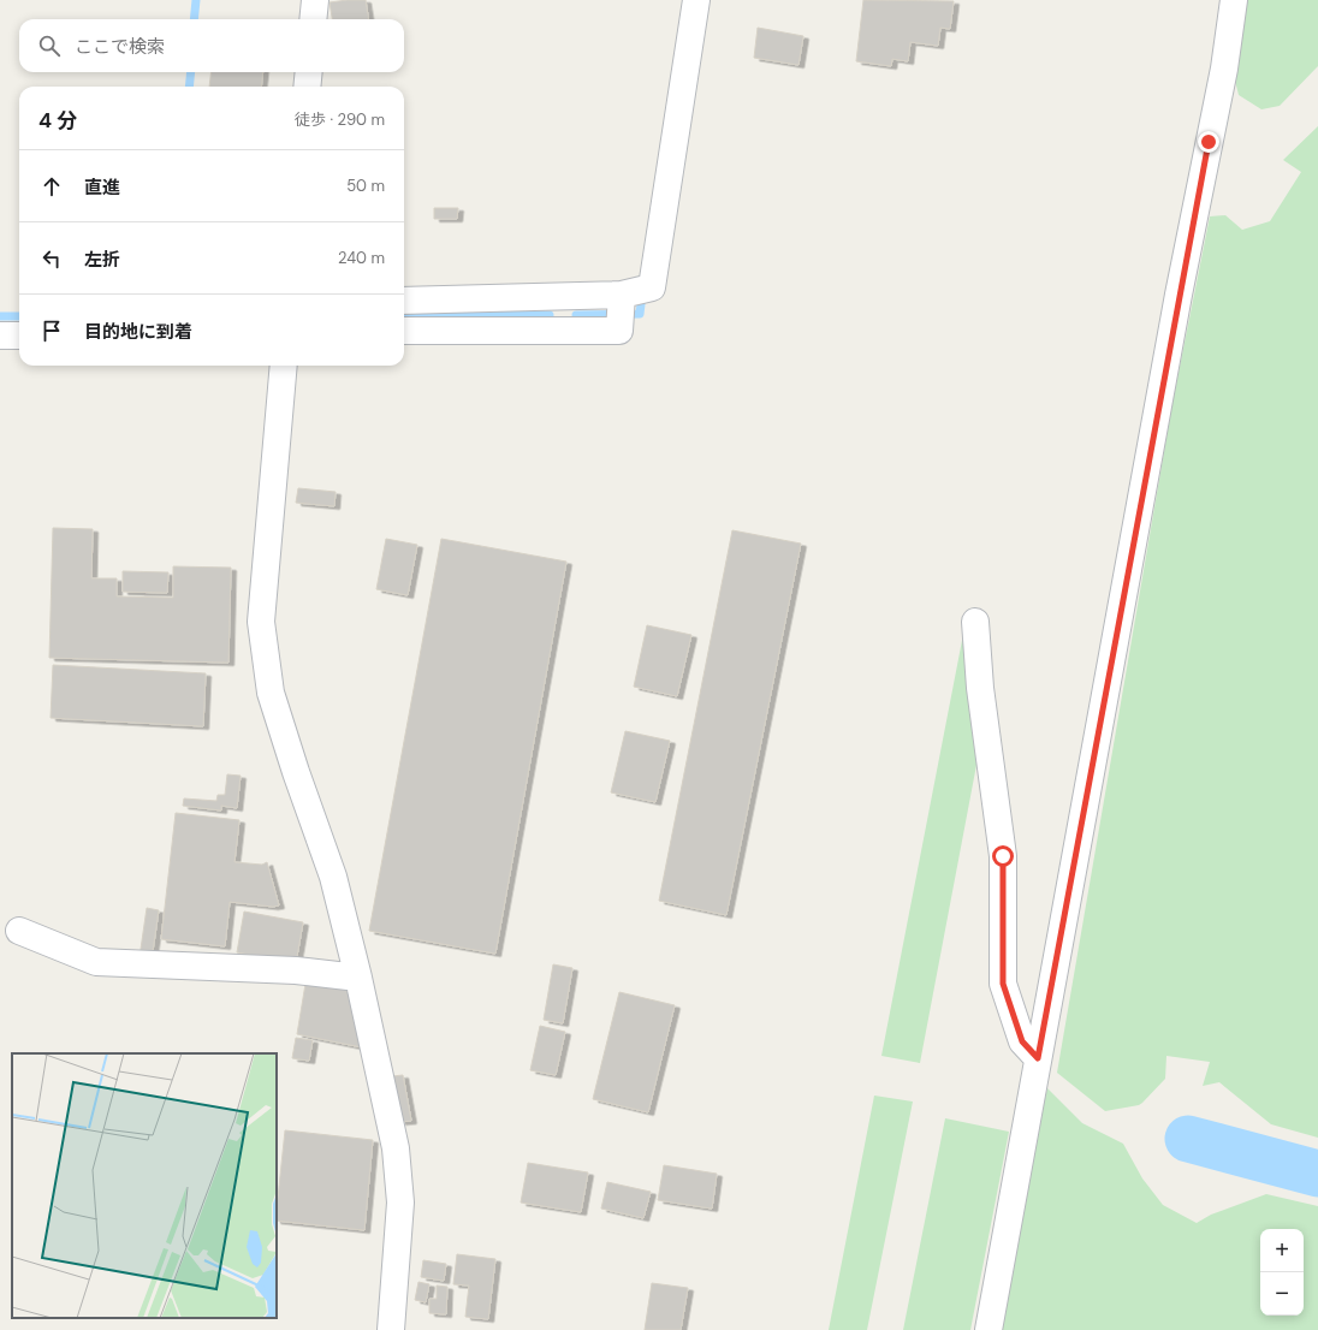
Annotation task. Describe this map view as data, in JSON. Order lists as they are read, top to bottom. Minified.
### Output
{"page":{"search":"ここで検索","heading":["4 分","徒歩 · 290 m"],"list":[["直進","50 m"],["左折","240 m"],"目的地に到着"],"map_buttons":["+","−"]}}
